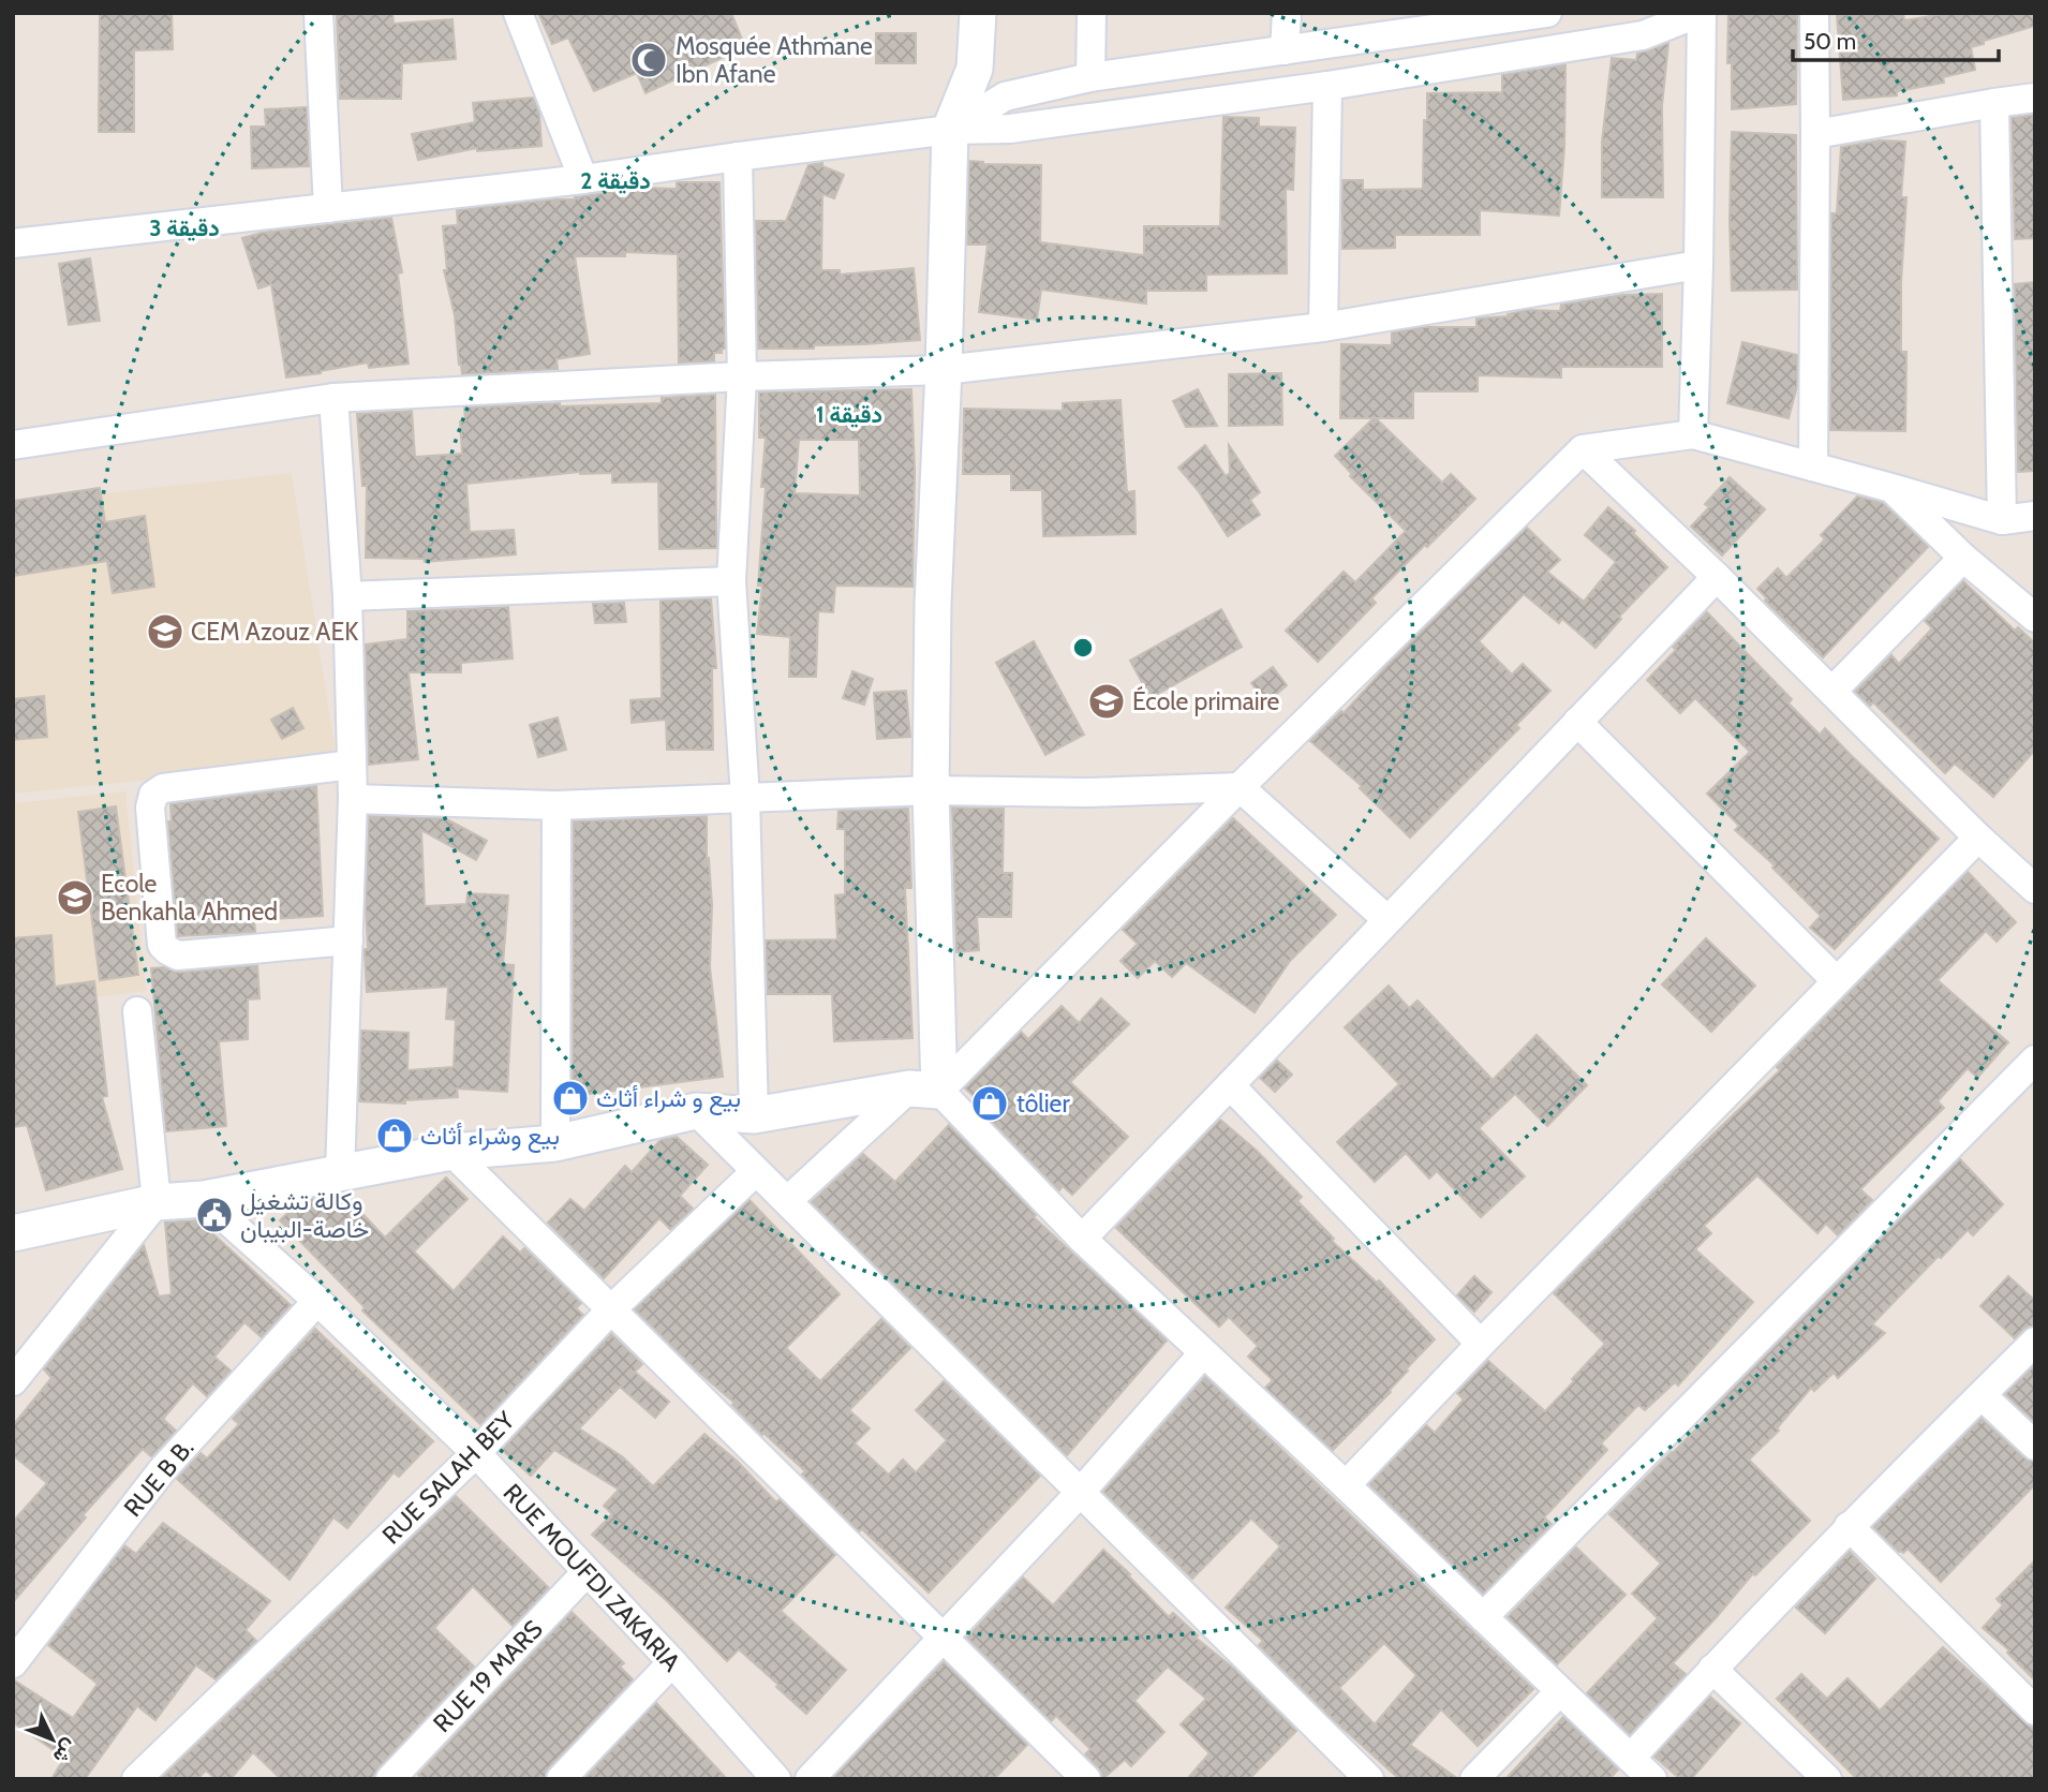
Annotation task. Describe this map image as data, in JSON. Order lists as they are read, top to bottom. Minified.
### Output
{"streets":{"street":["RUE B B.","RUE SALAH BEY","RUE MOUFDI ZAKARIA","RUE 19 MARS"]},"crossings":[["RUE B B.","RUE MOUFDI ZAKARIA"],["RUE SALAH BEY","RUE MOUFDI ZAKARIA"],["RUE MOUFDI ZAKARIA","RUE 19 MARS"]],"places":{"mosque":["Mosquée Athmane Ibn Afane"],"school or university":["CEM Azouz AEK","École primaire","Ecole Benkahla Ahmed"],"shop":["بيع و شراء أثاث","tôlier","بيع وشراء أثاث"],"public building":["وكالة تشغيل خاصة-البيبان"]},"scale_bar":"50 m","north":"bottom right","rings":["2 دقيقة","3 دقيقة","1 دقيقة"]}
